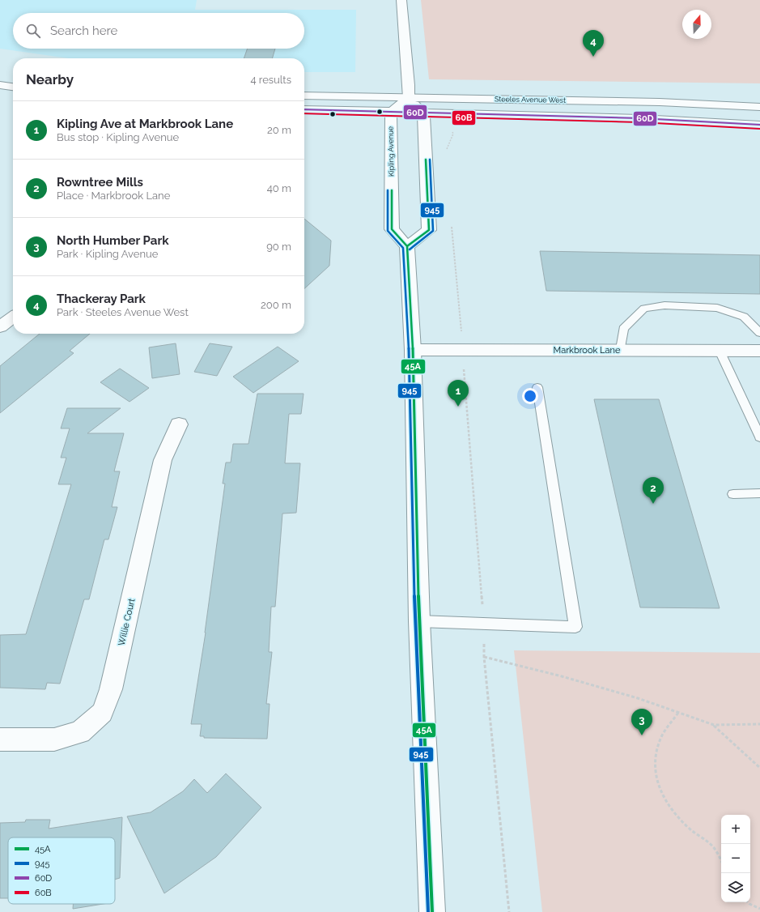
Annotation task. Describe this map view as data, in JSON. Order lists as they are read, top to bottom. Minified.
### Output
{"streets":{"main road":["Steeles Avenue West","Kipling Avenue","Markbrook Lane","Willie Court"]},"crossings":[["Steeles Avenue West","Kipling Avenue"]],"lines":["transit line 60D","transit line 60B","transit line 45A","transit line 945"],"legend":["45A","945","60D","60B"],"north":"top","page":{"search":"Search here","pins":["4","1","2","3"],"heading":["Nearby","4 results"],"list":[{"mark":"1","name":"Kipling Ave at Markbrook Lane","note":"Bus stop · Kipling Avenue","value":"20 m"},{"mark":"2","name":"Rowntree Mills","note":"Place · Markbrook Lane","value":"40 m"},{"mark":"3","name":"North Humber Park","note":"Park · Kipling Avenue","value":"90 m"},{"mark":"4","name":"Thackeray Park","note":"Park · Steeles Avenue West","value":"200 m"}],"map_buttons":["+","−"]}}
